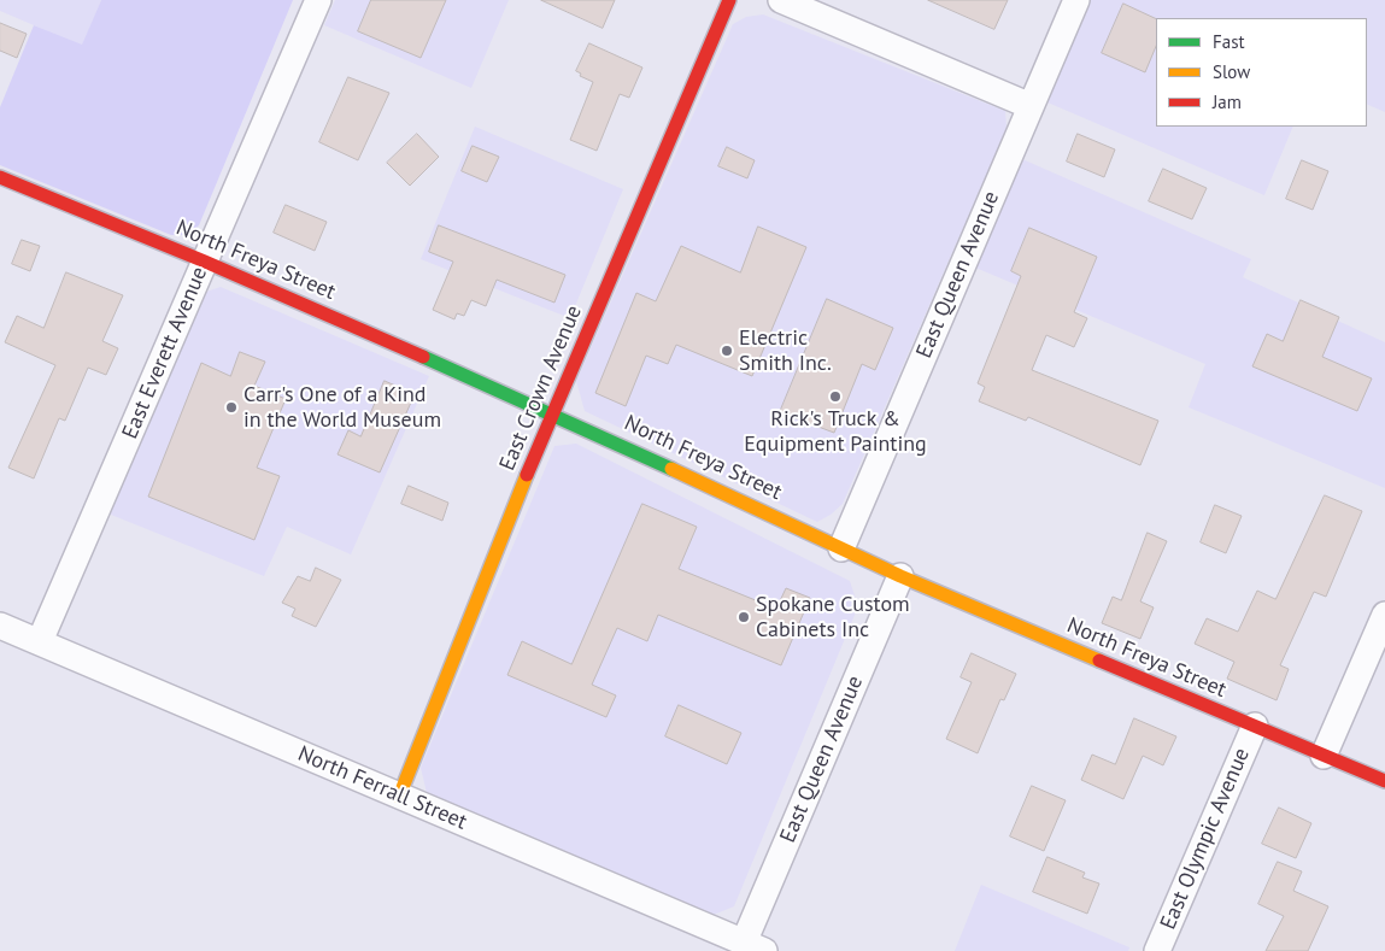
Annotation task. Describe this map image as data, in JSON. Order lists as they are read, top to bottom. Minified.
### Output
{"streets":{"street":["North Freya Street","East Queen Avenue","East Everett Avenue","East Crown Avenue","North Ferrall Street","East Olympic Avenue"]},"crossings":[["North Freya Street","East Queen Avenue"],["North Freya Street","East Everett Avenue"],["North Freya Street","East Crown Avenue"],["North Freya Street","East Olympic Avenue"],["East Queen Avenue","North Ferrall Street"],["East Everett Avenue","North Ferrall Street"],["East Crown Avenue","North Ferrall Street"]],"places":["Electric Smith Inc.","Rick's Truck & Equipment Painting","Carr's One of a Kind in the World Museum","Spokane Custom Cabinets Inc"],"legend":["Fast","Slow","Jam"]}
